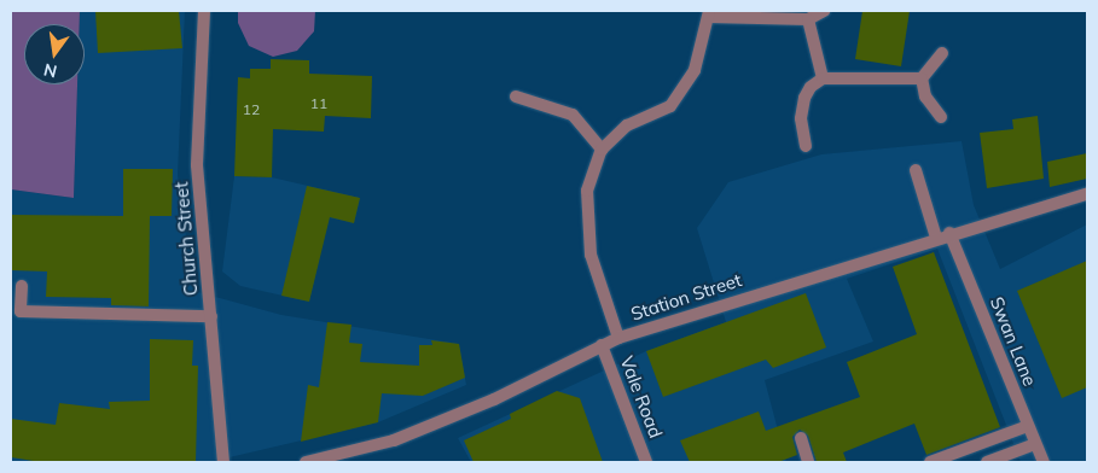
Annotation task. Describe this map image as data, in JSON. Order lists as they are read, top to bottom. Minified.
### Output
{"streets":{"street":["Church Street","Station Street","Swan Lane","Vale Road"]},"crossings":[["Station Street","Swan Lane"],["Station Street","Vale Road"]],"house_numbers":["11","12"],"north":"bottom"}
